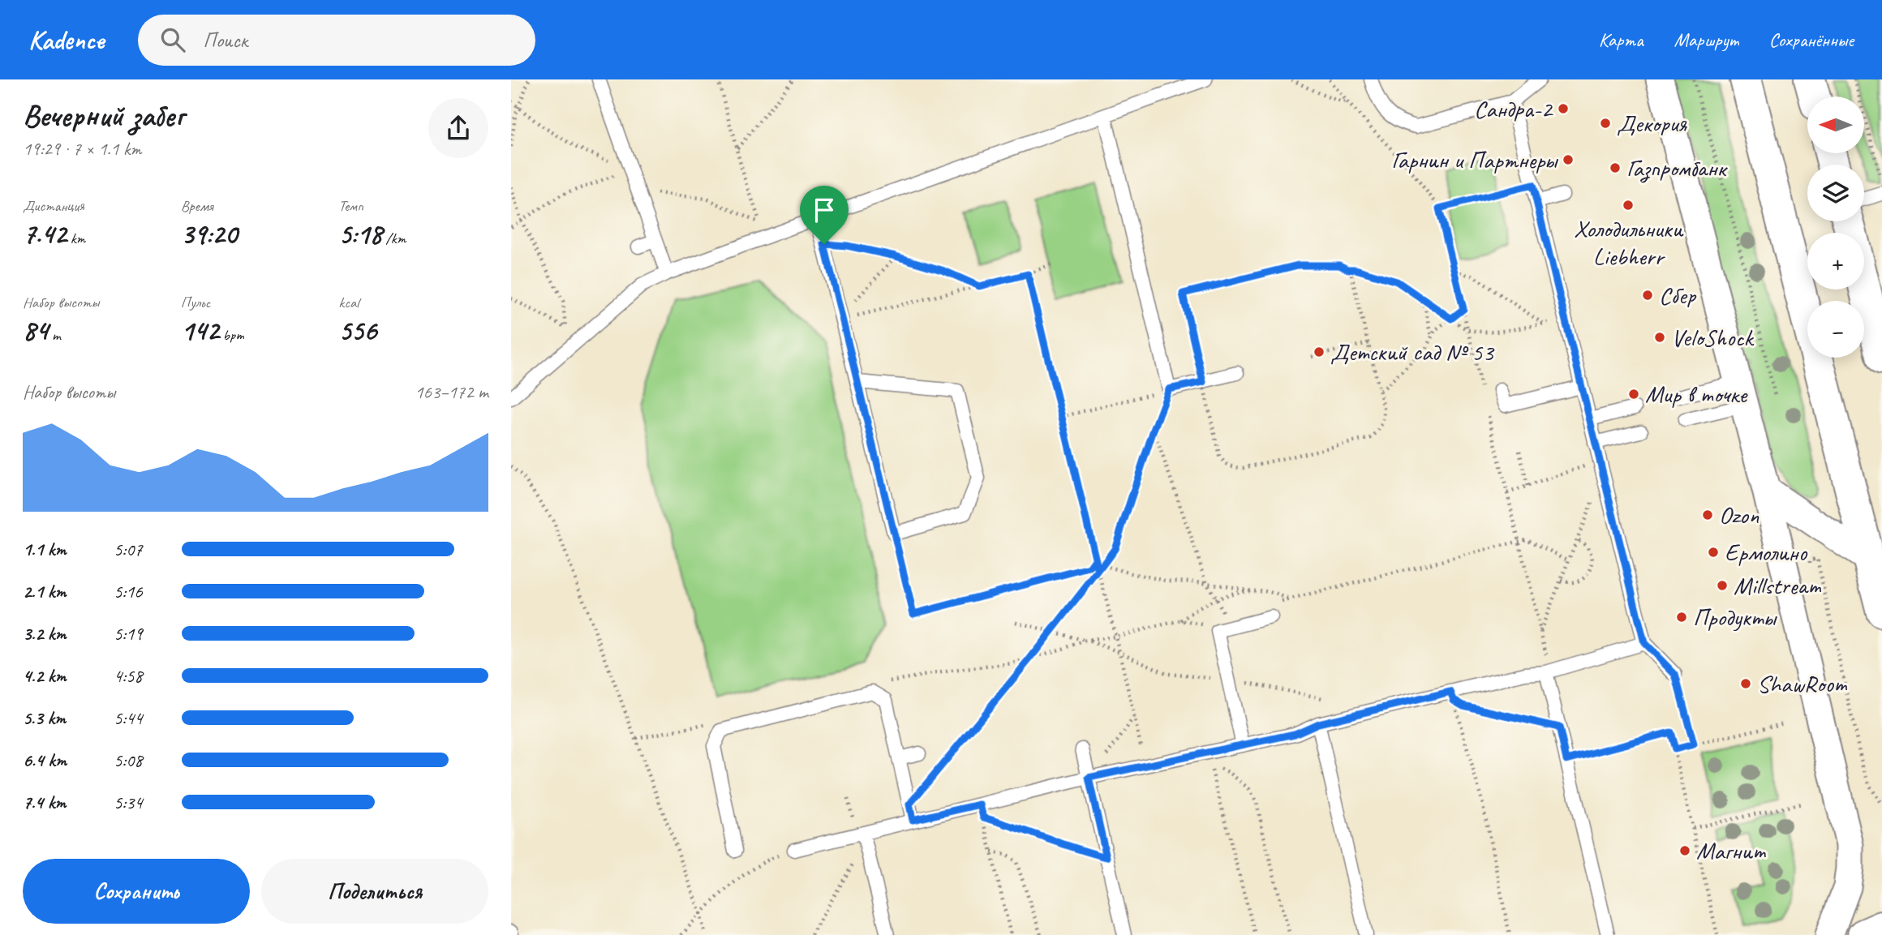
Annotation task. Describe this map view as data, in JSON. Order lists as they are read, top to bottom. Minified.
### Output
{"places":["Сандра-2","Декория","Гарнин и Партнеры","Газпромбанк","Холодильники Liebherr","Сбер","VeloShock","Детский сад № 53","Мир в точке","Ozon","Ермолино","Millstream","Продукты","ShawRoom","Магнит"],"north":"left","page":{"header":"Kadence","search":"Поиск","nav":["Карта","Маршрут","Сохранённые"],"heading":["Вечерний забег","19:29 · 7 × 1.1 km"],"map_buttons":["+","−"],"stats":[["Дистанция","7.42 km"],["Время","39:20"],["Темп","5:18 /km"],["Набор высоты","84 m"],["Пульс","142 bpm"],["kcal","556"]],"chart":["Набор высоты","163–172 m"],"list":[{"name":"1.1 km","note":"5:07"},{"name":"2.1 km","note":"5:16"},{"name":"3.2 km","note":"5:19"},{"name":"4.2 km","note":"4:58"},{"name":"5.3 km","note":"5:44"},{"name":"6.4 km","note":"5:08"},{"name":"7.4 km","note":"5:34"}],"buttons":["Сохранить","Поделиться"]}}
